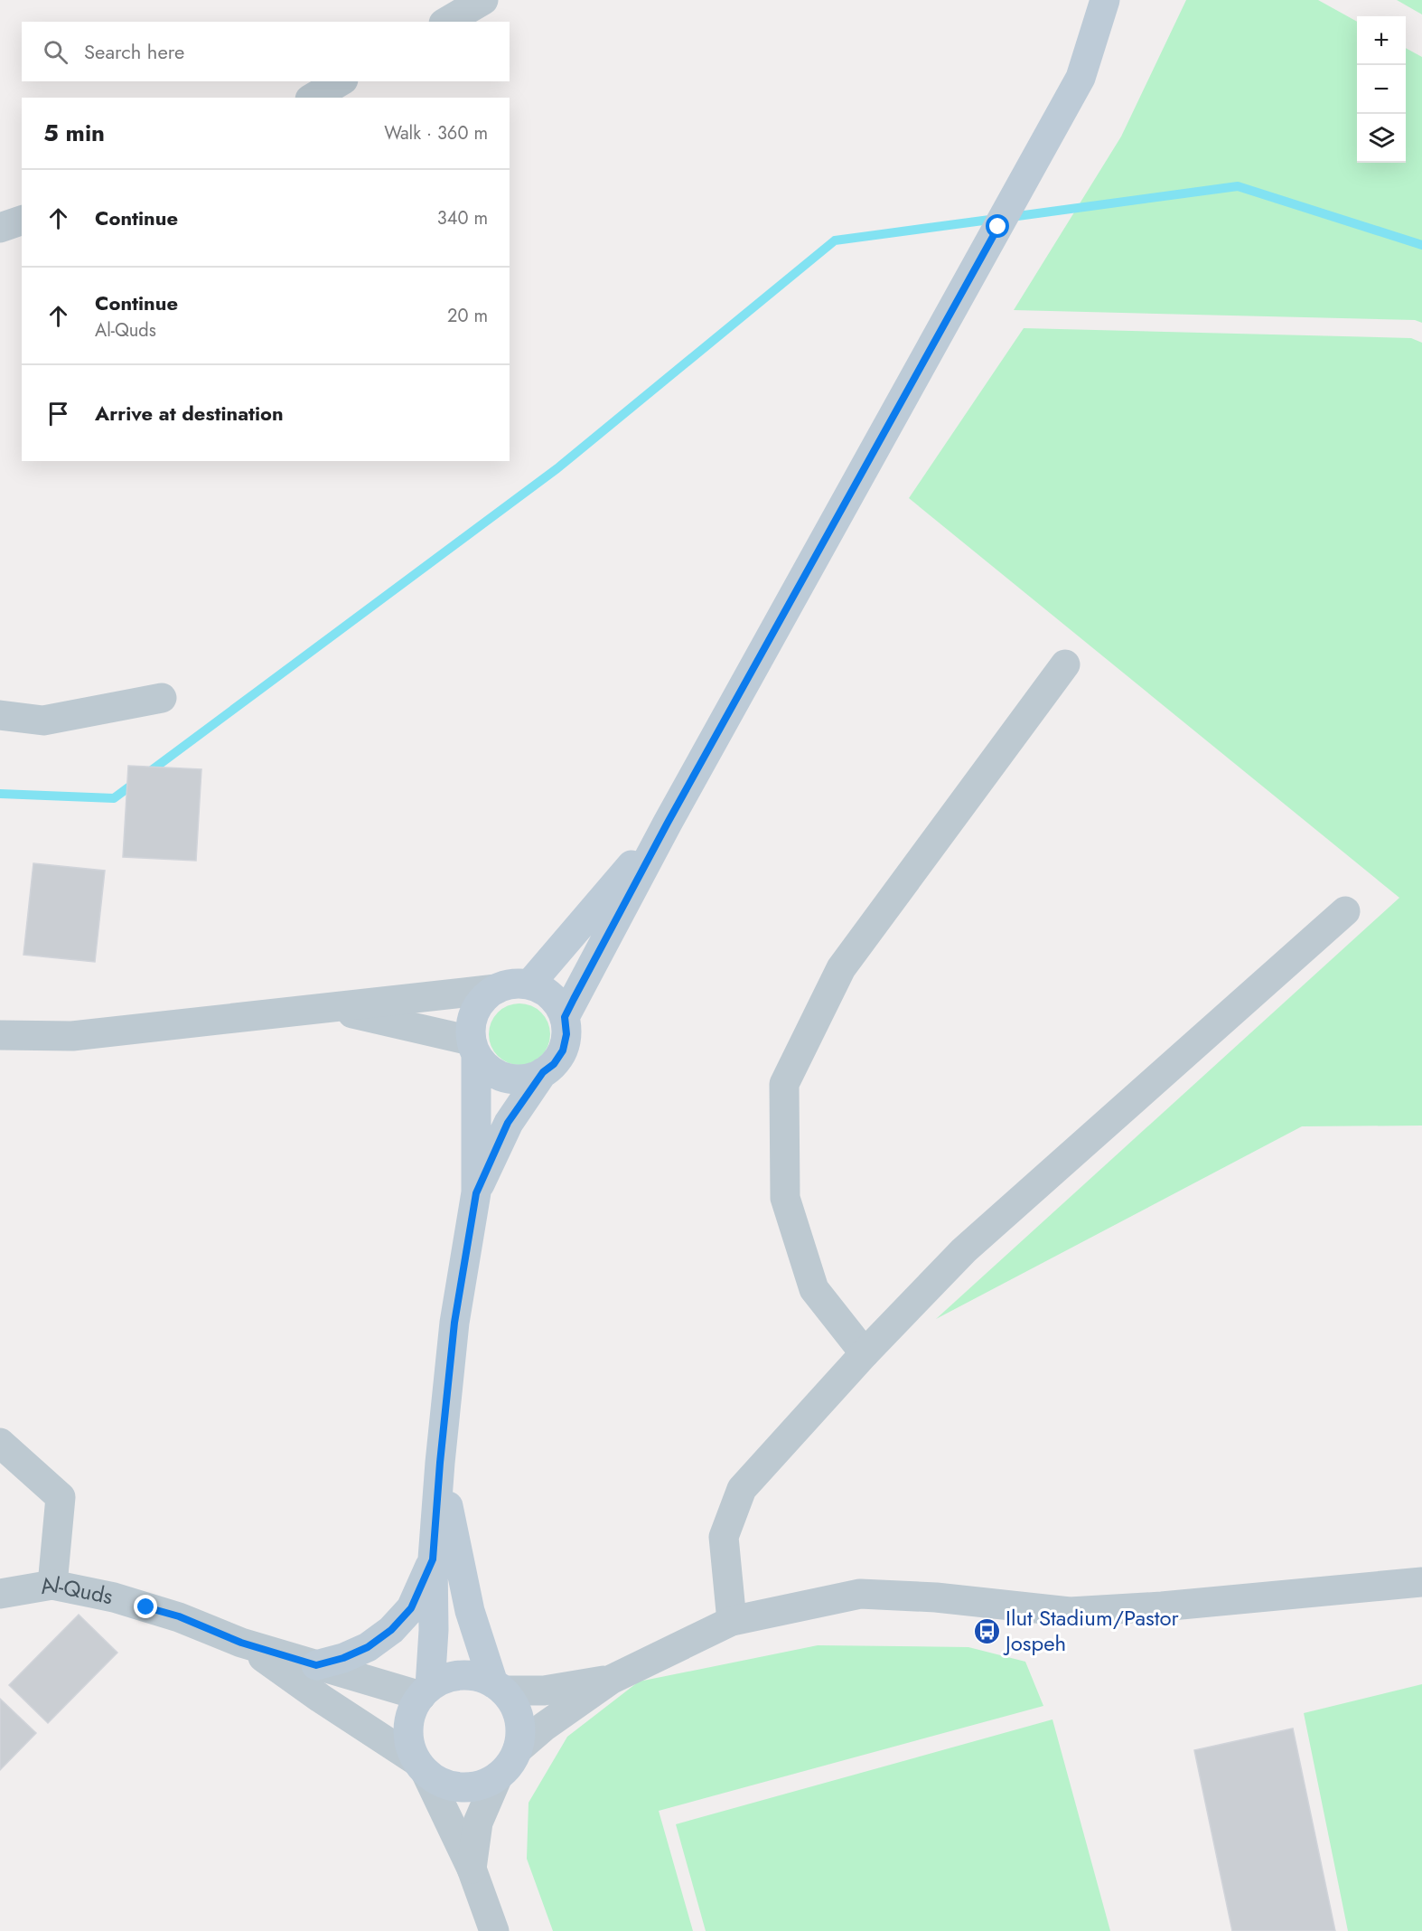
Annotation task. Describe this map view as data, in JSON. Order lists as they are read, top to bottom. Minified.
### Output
{"streets":{"street":["Al-Quds"]},"places":{"bus stop":["Ilut Stadium/Pastor Jospeh"]},"page":{"map_buttons":["+","−"],"search":"Search here","heading":["5 min","Walk · 360 m"],"list":[["Continue","340 m"],["Continue","Al-Quds","20 m"],"Arrive at destination"]}}
